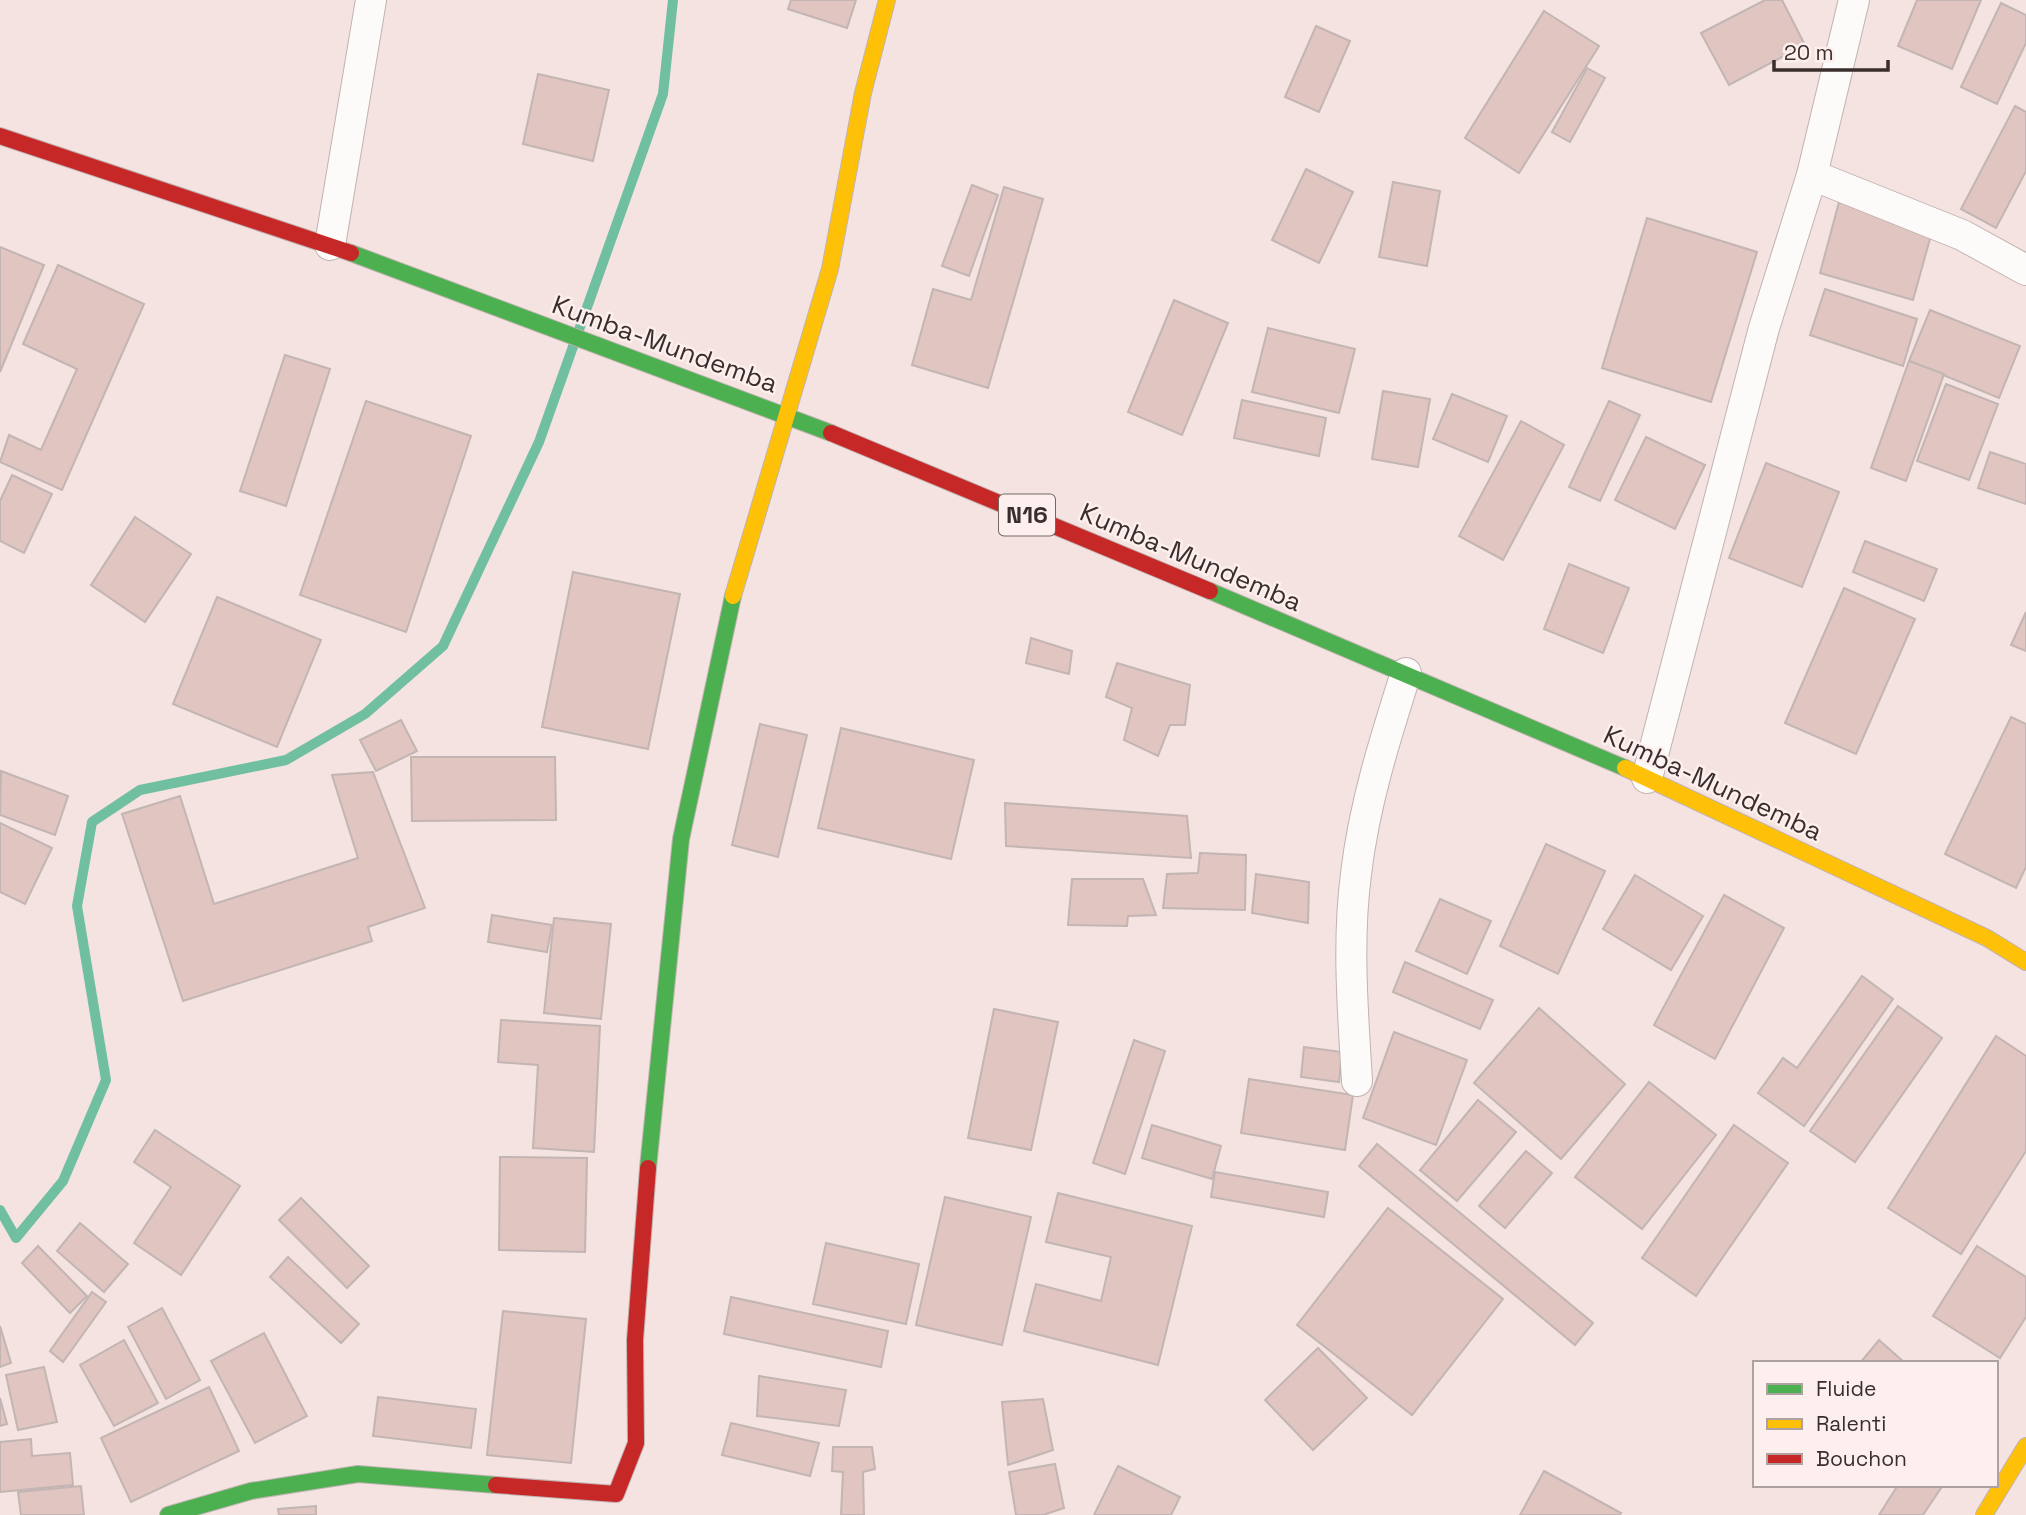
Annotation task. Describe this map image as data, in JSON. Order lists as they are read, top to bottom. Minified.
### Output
{"streets":{"main road":["Kumba-Mundemba","N16"]},"legend":["Fluide","Ralenti","Bouchon"],"scale_bar":"20 m"}
